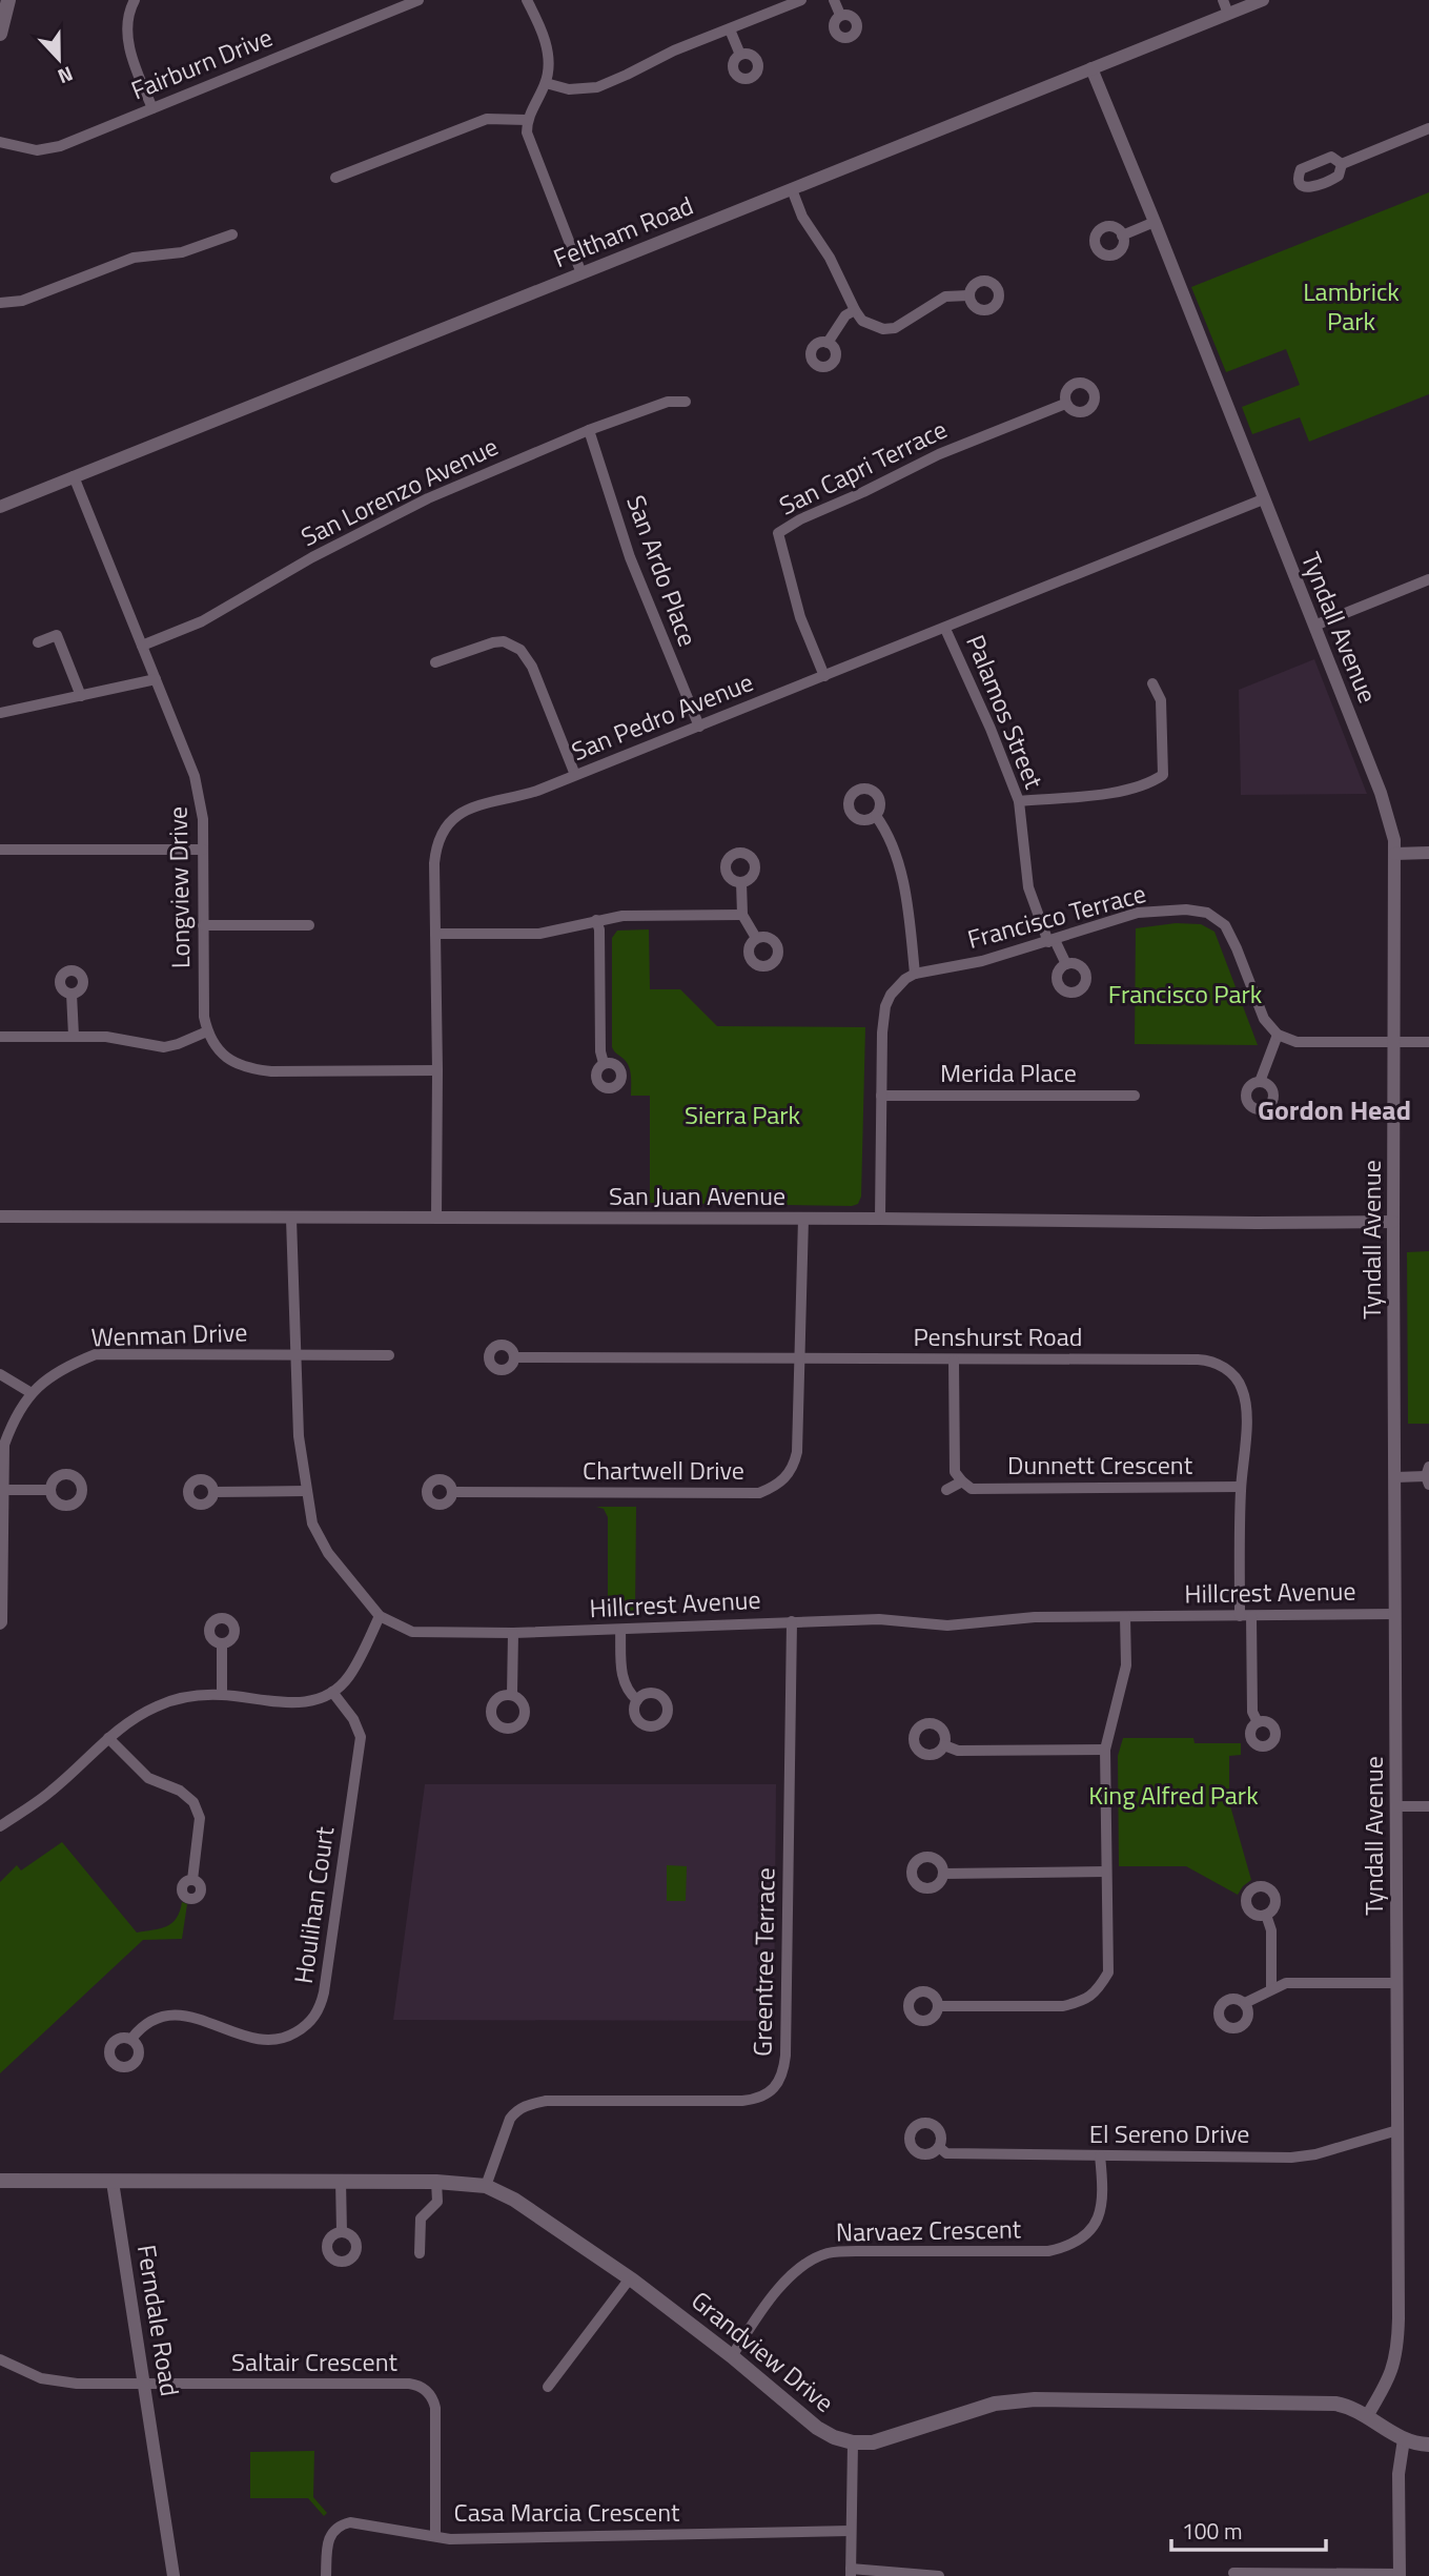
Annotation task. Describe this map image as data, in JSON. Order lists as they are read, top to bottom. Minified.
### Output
{"streets":{"main road":["Grandview Drive"],"street":["Fairburn Drive","Feltham Road","San Capri Terrace","San Lorenzo Avenue","San Ardo Place","Tyndall Avenue","Palamos Street","San Pedro Avenue","Longview Drive","Francisco Terrace","Merida Place","San Juan Avenue","Wenman Drive","Penshurst Road","Dunnett Crescent","Chartwell Drive","Hillcrest Avenue","Houlihan Court","Greentree Terrace","El Sereno Drive","Narvaez Crescent","Ferndale Road","Saltair Crescent","Casa Marcia Crescent"]},"crossings":[["Feltham Road","Tyndall Avenue"],["Feltham Road","Longview Drive"],["San Capri Terrace","San Pedro Avenue"],["San Lorenzo Avenue","San Ardo Place"],["San Lorenzo Avenue","Longview Drive"],["San Ardo Place","San Pedro Avenue"],["Tyndall Avenue","San Pedro Avenue"],["Tyndall Avenue","San Juan Avenue"],["Tyndall Avenue","Hillcrest Avenue"],["Tyndall Avenue","El Sereno Drive"],["Tyndall Avenue","Grandview Drive"],["Palamos Street","San Pedro Avenue"],["Palamos Street","Francisco Terrace"],["San Pedro Avenue","San Juan Avenue"],["San Juan Avenue","Chartwell Drive"],["San Juan Avenue","Hillcrest Avenue"],["Wenman Drive","Hillcrest Avenue"],["Penshurst Road","Dunnett Crescent"],["Penshurst Road","Chartwell Drive"],["Penshurst Road","Hillcrest Avenue"],["Hillcrest Avenue","Greentree Terrace"],["Greentree Terrace","Grandview Drive"],["El Sereno Drive","Narvaez Crescent"],["Narvaez Crescent","Grandview Drive"],["Ferndale Road","Grandview Drive"],["Ferndale Road","Saltair Crescent"],["Saltair Crescent","Casa Marcia Crescent"]],"districts":["Gordon Head"],"parks":["Lambrick Park","Francisco Park","Sierra Park","King Alfred Park"],"scale_bar":"100 m","north":"bottom"}
